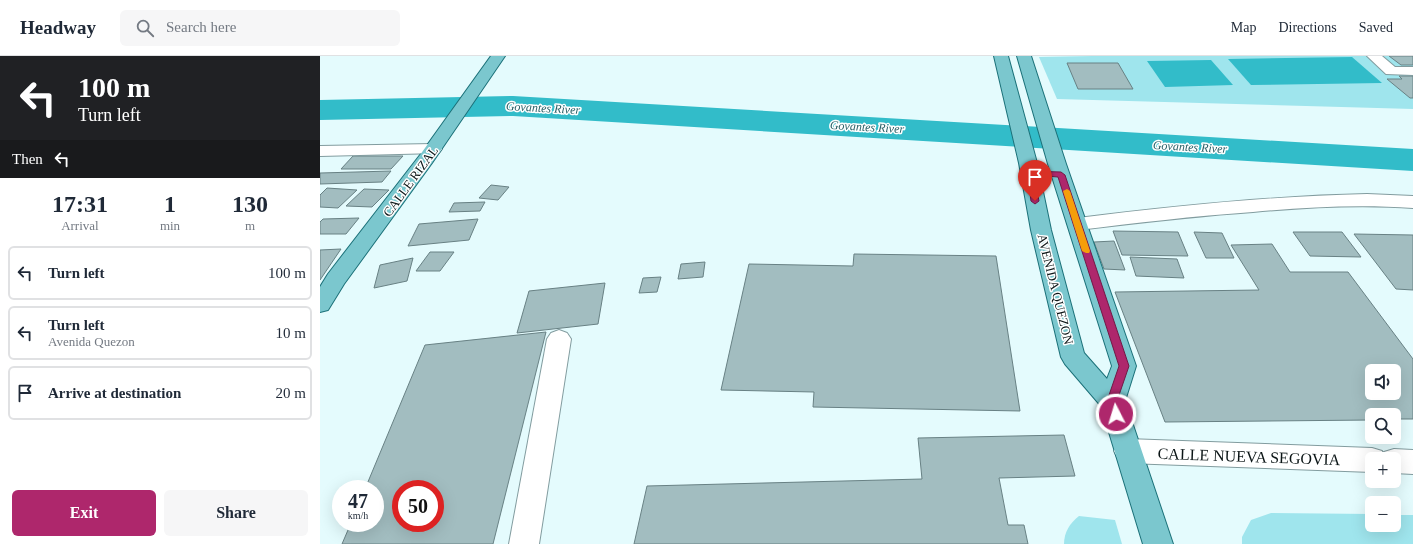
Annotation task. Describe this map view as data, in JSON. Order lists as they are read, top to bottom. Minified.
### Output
{"streets":{"main road":["CALLE RIZAL","AVENIDA QUEZON"],"street":["CALLE NUEVA SEGOVIA"]},"crossings":[["AVENIDA QUEZON","CALLE NUEVA SEGOVIA"]],"water":["Govantes River"],"page":{"header":"Headway","search":"Search here","nav":["Map","Directions","Saved"],"turn":["100 m","Turn left"],"then":"Then","eta":["17:31","Arrival","1","min","130","m"],"list":[{"name":"Turn left","value":"100 m"},{"name":"Turn left","note":"Avenida Quezon","value":"10 m"},{"name":"Arrive at destination","value":"20 m"}],"map_buttons":["+","−"],"speed":"47 km/h","limit":"50","buttons":["Exit","Share"]}}
